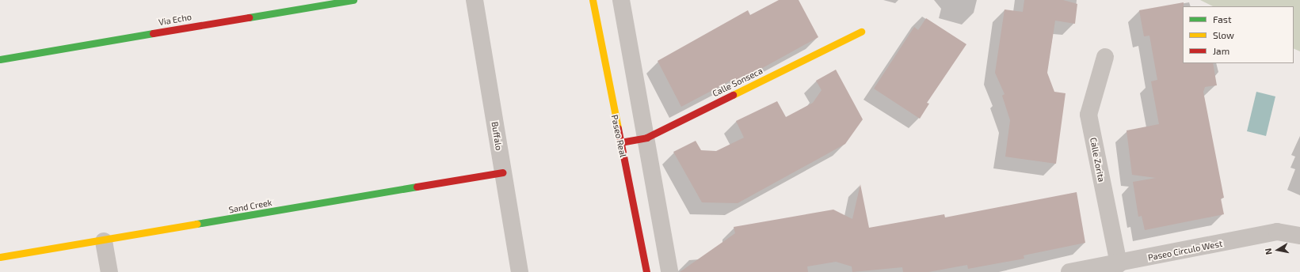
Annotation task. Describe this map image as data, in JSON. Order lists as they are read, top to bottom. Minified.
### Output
{"streets":{"street":["Via Echo","Calle Sonseca","Buffalo","Paseo Real","Calle Zorita","Sand Creek","Paseo Circulo West"]},"crossings":[["Calle Sonseca","Paseo Real"],["Buffalo","Sand Creek"],["Calle Zorita","Paseo Circulo West"]],"legend":["Fast","Slow","Jam"],"north":"left"}
